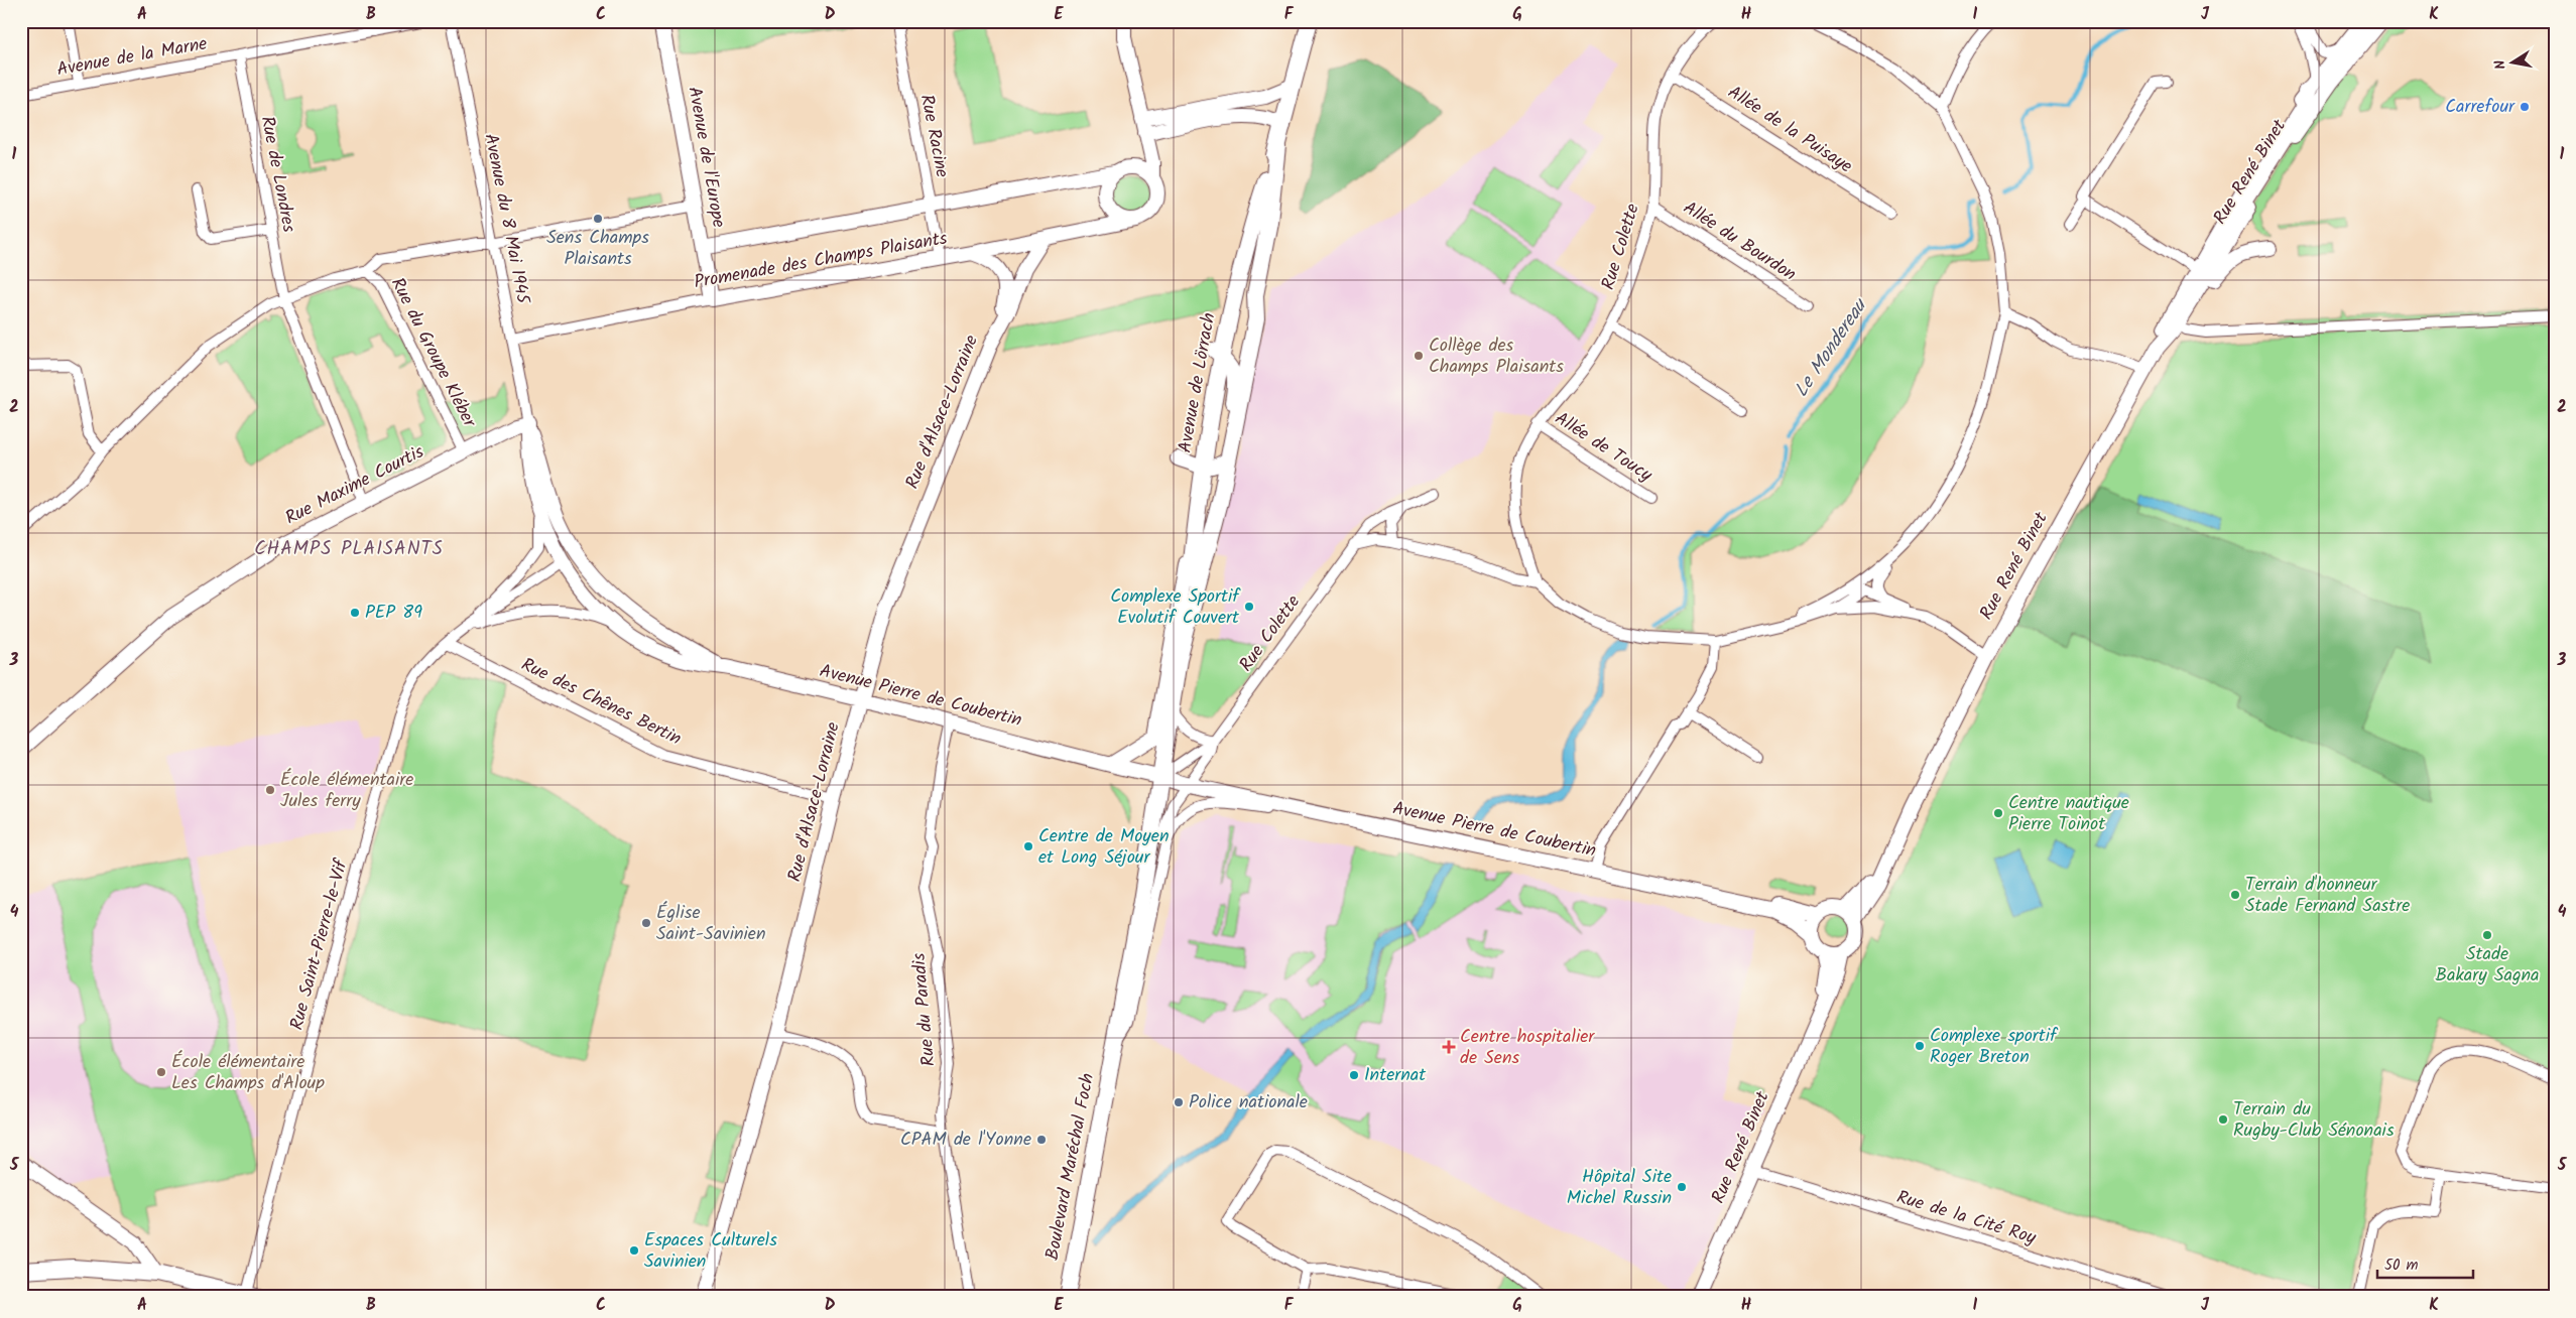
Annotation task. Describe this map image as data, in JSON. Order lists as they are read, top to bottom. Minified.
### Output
{"streets":{"main road":["Avenue de Lörrach","Boulevard Maréchal Foch"],"street":["Avenue de la Marne","Allée de la Puisaye","Rue Racine","Avenue de l'Europe","Rue René Binet","Rue de Londres","Avenue du 8 Mai 1945","Allée du Bourdon","Rue Colette","Promenade des Champs Plaisants","Rue du Groupe Kléber","Rue d'Alsace-Lorraine","Allée de Toucy","Rue Maxime Courtis","Avenue Pierre de Coubertin","Rue des Chênes Bertin","Rue Saint-Pierre-le-Vif","Rue du Paradis","Rue de la Cité Roy"]},"crossings":[["Avenue de la Marne","Rue de Londres"],["Allée de la Puisaye","Rue Colette"],["Rue Racine","Promenade des Champs Plaisants"],["Avenue de l'Europe","Promenade des Champs Plaisants"],["Rue René Binet","Avenue Pierre de Coubertin"],["Rue René Binet","Rue de la Cité Roy"],["Rue de Londres","Rue Maxime Courtis"],["Avenue du 8 Mai 1945","Promenade des Champs Plaisants"],["Avenue du 8 Mai 1945","Rue Maxime Courtis"],["Avenue du 8 Mai 1945","Avenue Pierre de Coubertin"],["Allée du Bourdon","Rue Colette"],["Rue Colette","Avenue de Lörrach"],["Rue Colette","Allée de Toucy"],["Rue Colette","Avenue Pierre de Coubertin"],["Rue Colette","Boulevard Maréchal Foch"],["Promenade des Champs Plaisants","Rue d'Alsace-Lorraine"],["Rue du Groupe Kléber","Rue Maxime Courtis"],["Avenue de Lörrach","Avenue Pierre de Coubertin"],["Avenue de Lörrach","Boulevard Maréchal Foch"],["Rue d'Alsace-Lorraine","Avenue Pierre de Coubertin"],["Rue d'Alsace-Lorraine","Rue des Chênes Bertin"],["Rue Maxime Courtis","Avenue Pierre de Coubertin"],["Avenue Pierre de Coubertin","Rue Saint-Pierre-le-Vif"],["Avenue Pierre de Coubertin","Rue du Paradis"],["Avenue Pierre de Coubertin","Boulevard Maréchal Foch"],["Rue des Chênes Bertin","Rue Saint-Pierre-le-Vif"]],"districts":["CHAMPS PLAISANTS"],"water":["Le Mondereau"],"places":{"other":["Carrefour","Sens Champs Plaisants","Collège des Champs Plaisants","Complexe Sportif Evolutif Couvert","PEP 89","École élémentaire Jules ferry","Centre nautique Pierre Toinot","Centre de Moyen et Long Séjour","Terrain d'honneur Stade Fernand Sastre","Église Saint-Savinien","Stade Bakary Sagna","Complexe sportif Roger Breton","École élémentaire Les Champs d'Aloup","Internat","Police nationale","Terrain du Rugby-Club Sénonais","CPAM de l'Yonne","Hôpital Site Michel Russin","Espaces Culturels Savinien"],"health":["Centre hospitalier de Sens"]},"scale_bar":"50 m","north":"left","grid":{"columns":["A","B","C","D","E","F","G","H","I","J","K"],"rows":["1","2","3","4","5"]}}
